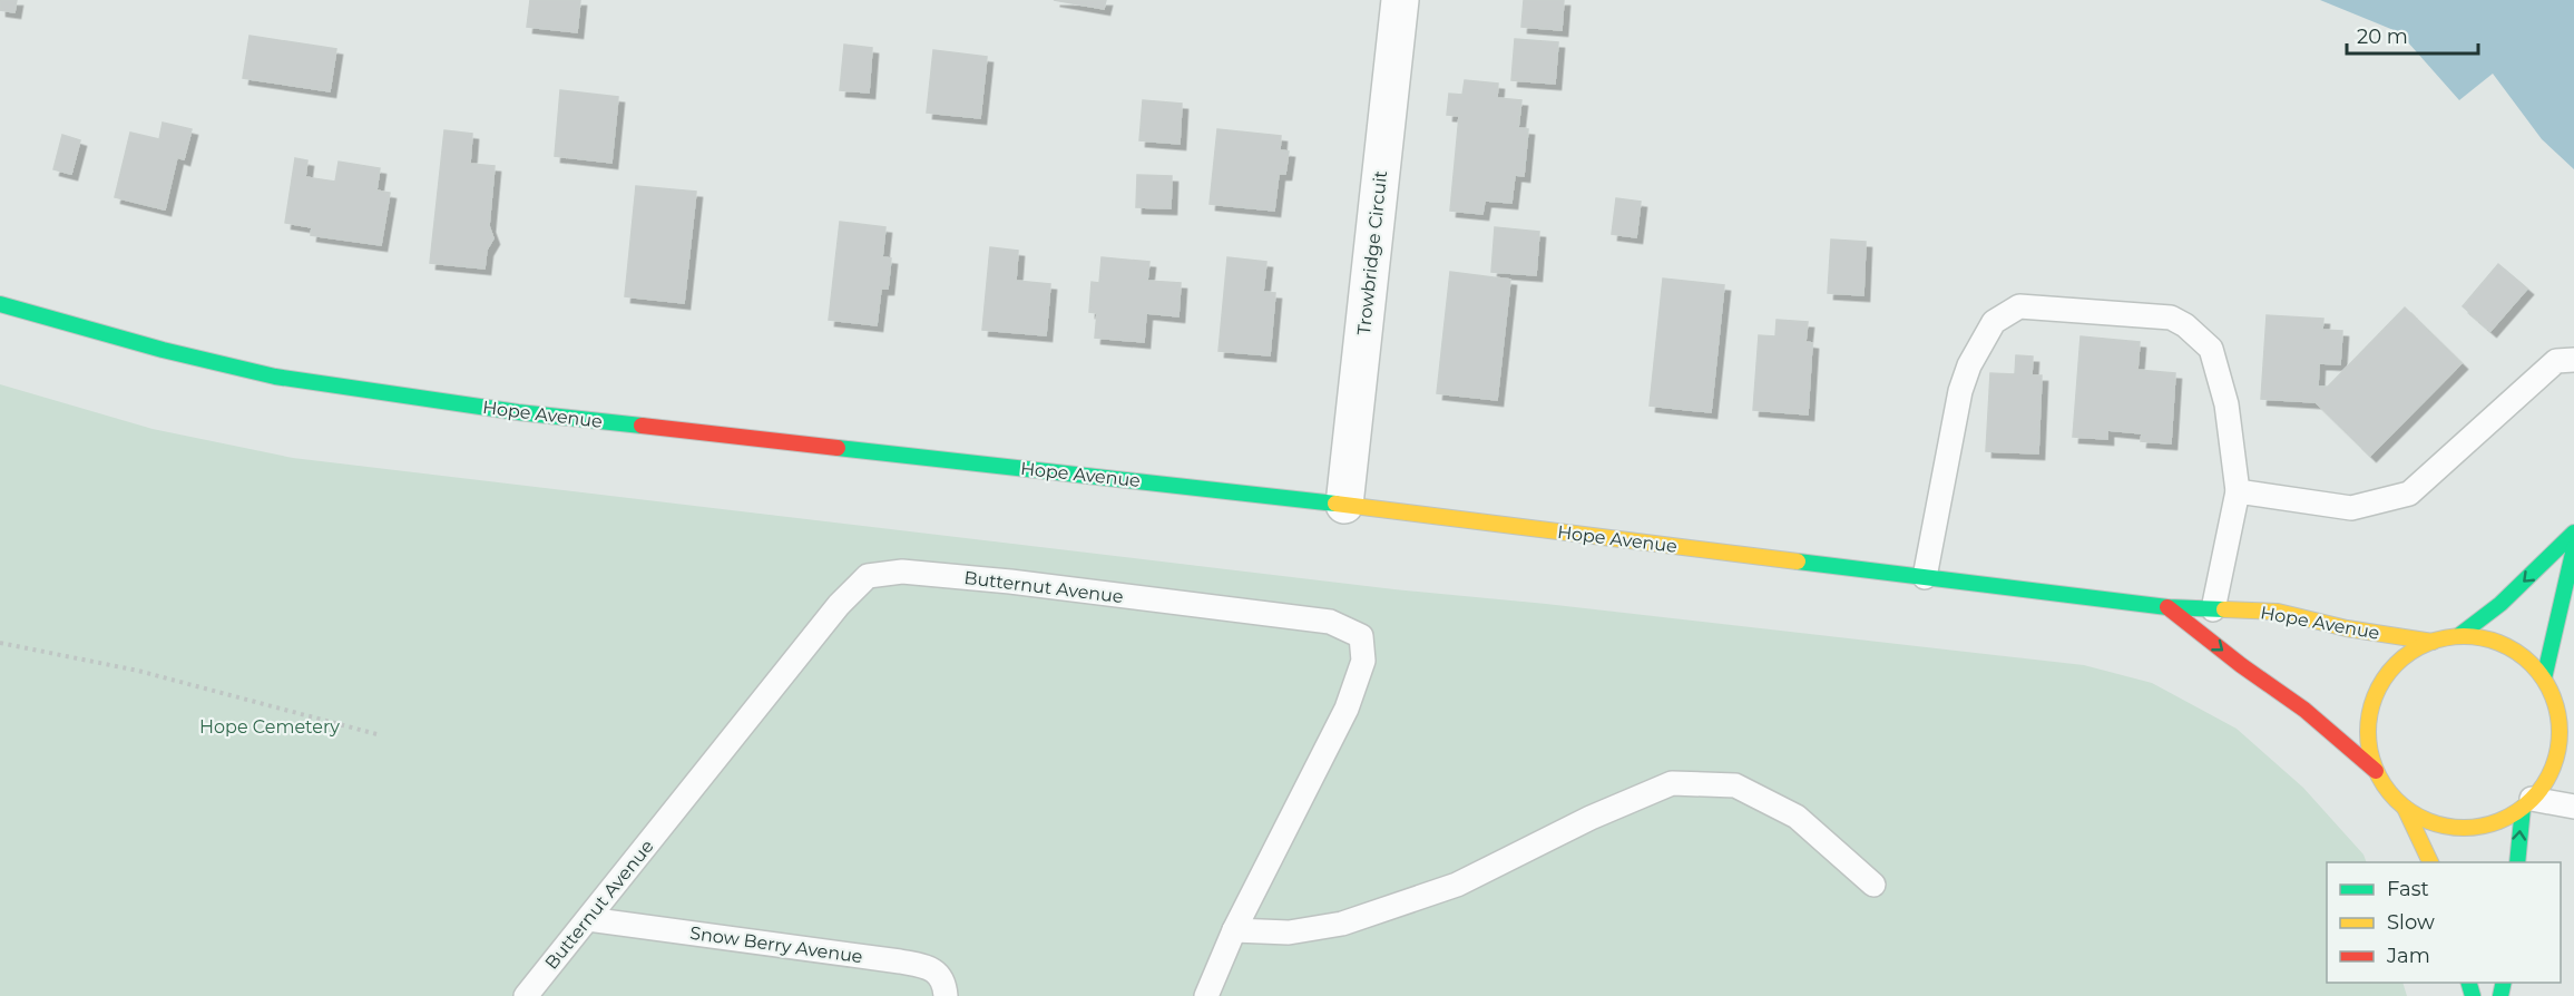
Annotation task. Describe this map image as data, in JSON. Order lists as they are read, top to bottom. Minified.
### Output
{"streets":{"main road":["Hope Avenue"],"street":["Trowbridge Circuit"],"lane":["Butternut Avenue","Snow Berry Avenue"]},"crossings":[["Trowbridge Circuit","Hope Avenue"],["Butternut Avenue","Snow Berry Avenue"]],"parks":["Hope Cemetery"],"legend":["Fast","Slow","Jam"],"scale_bar":"20 m"}
